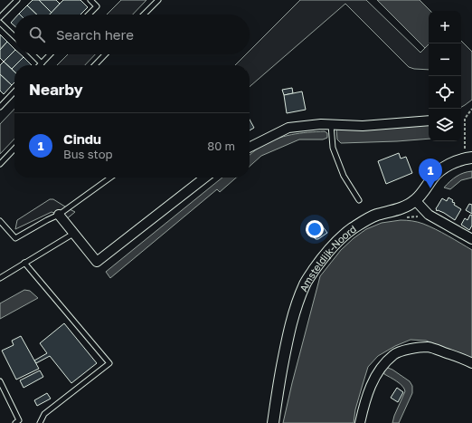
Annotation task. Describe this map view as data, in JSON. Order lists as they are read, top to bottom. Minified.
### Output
{"streets":{"street":["Amsteldijk-Noord"]},"page":{"map_buttons":["+","−"],"search":"Search here","heading":"Nearby","list":[{"mark":"1","name":"Cindu","note":"Bus stop","value":"80 m"}],"pins":"1"}}
